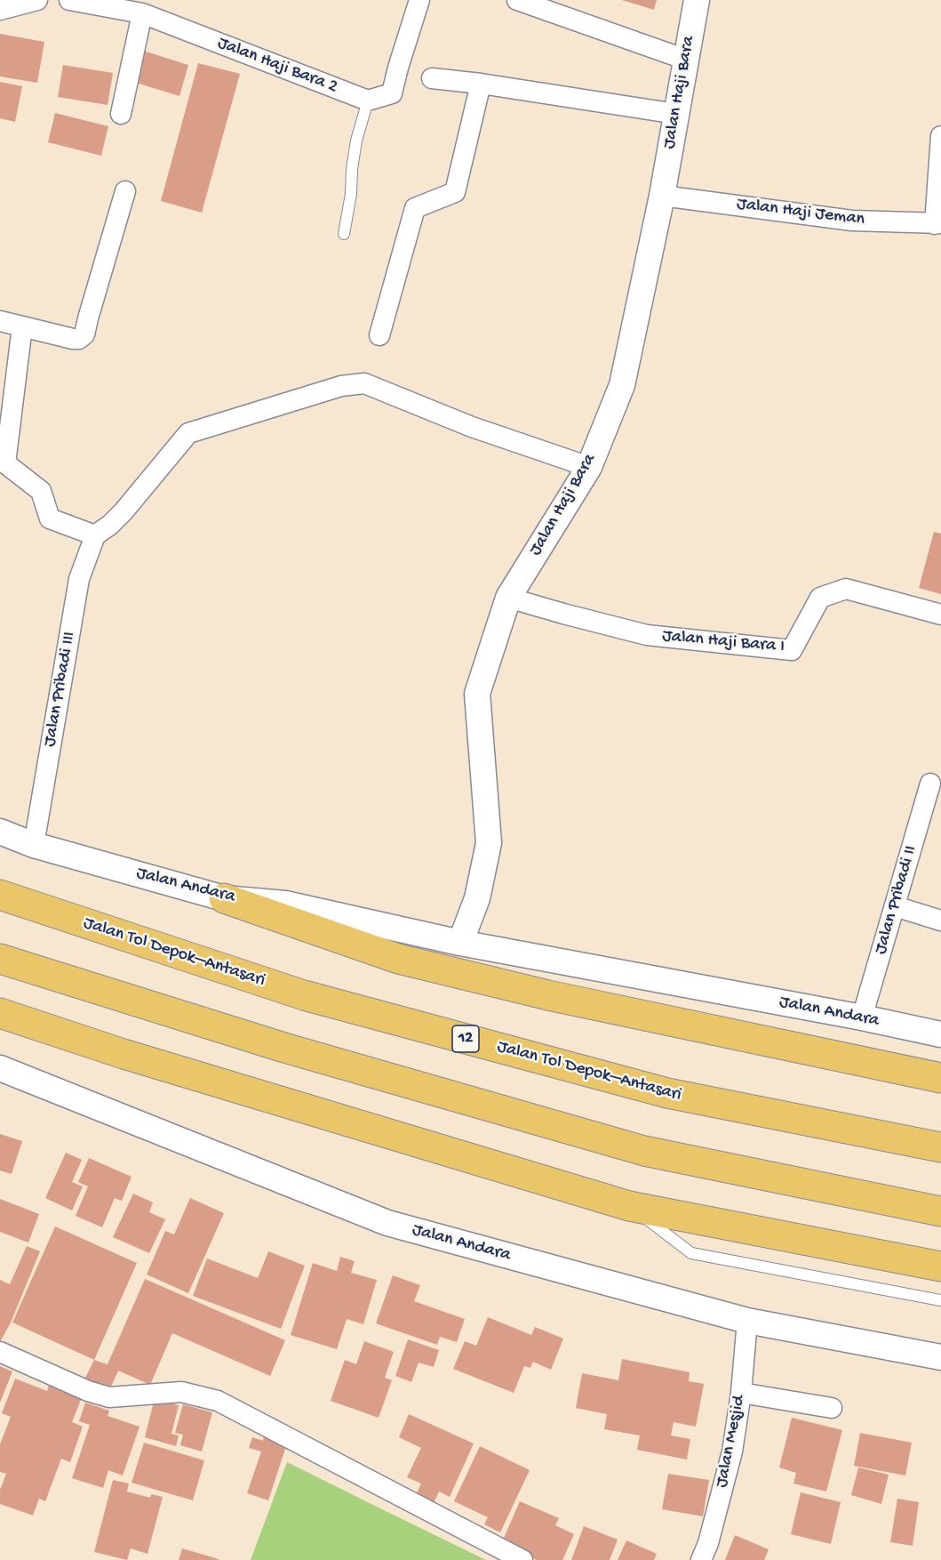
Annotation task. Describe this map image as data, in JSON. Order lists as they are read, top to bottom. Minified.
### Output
{"streets":{"highway":["Jalan Tol Depok–Antasari","12"],"street":["Jalan Haji Bara 2","Jalan Haji Bara","Jalan Haji Jeman","Jalan Haji Bara I","Jalan Pribadi III","Jalan Andara","Jalan Pribadi II","Jalan Mesjid"]},"crossings":[["Jalan Haji Bara","Jalan Haji Jeman"],["Jalan Haji Bara","Jalan Haji Bara I"],["Jalan Haji Bara","Jalan Andara"],["Jalan Pribadi III","Jalan Andara"],["Jalan Andara","Jalan Pribadi II"],["Jalan Andara","Jalan Mesjid"]]}
